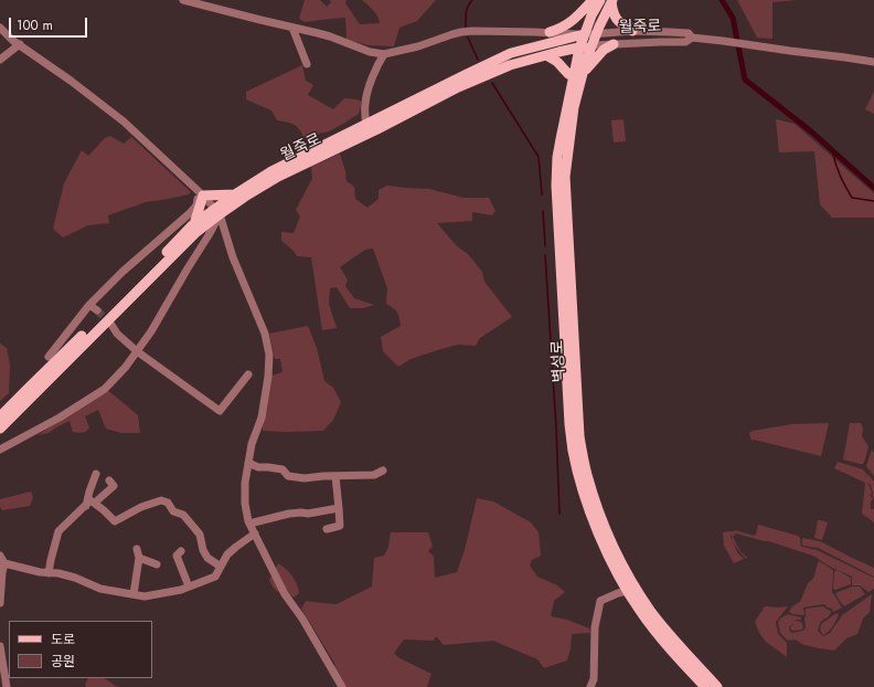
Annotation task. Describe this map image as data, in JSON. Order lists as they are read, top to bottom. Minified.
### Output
{"streets":{"main road":["월죽로","벽성로"]},"crossings":[["월죽로","벽성로"]],"legend":["도로","공원"],"scale_bar":"100 m"}
